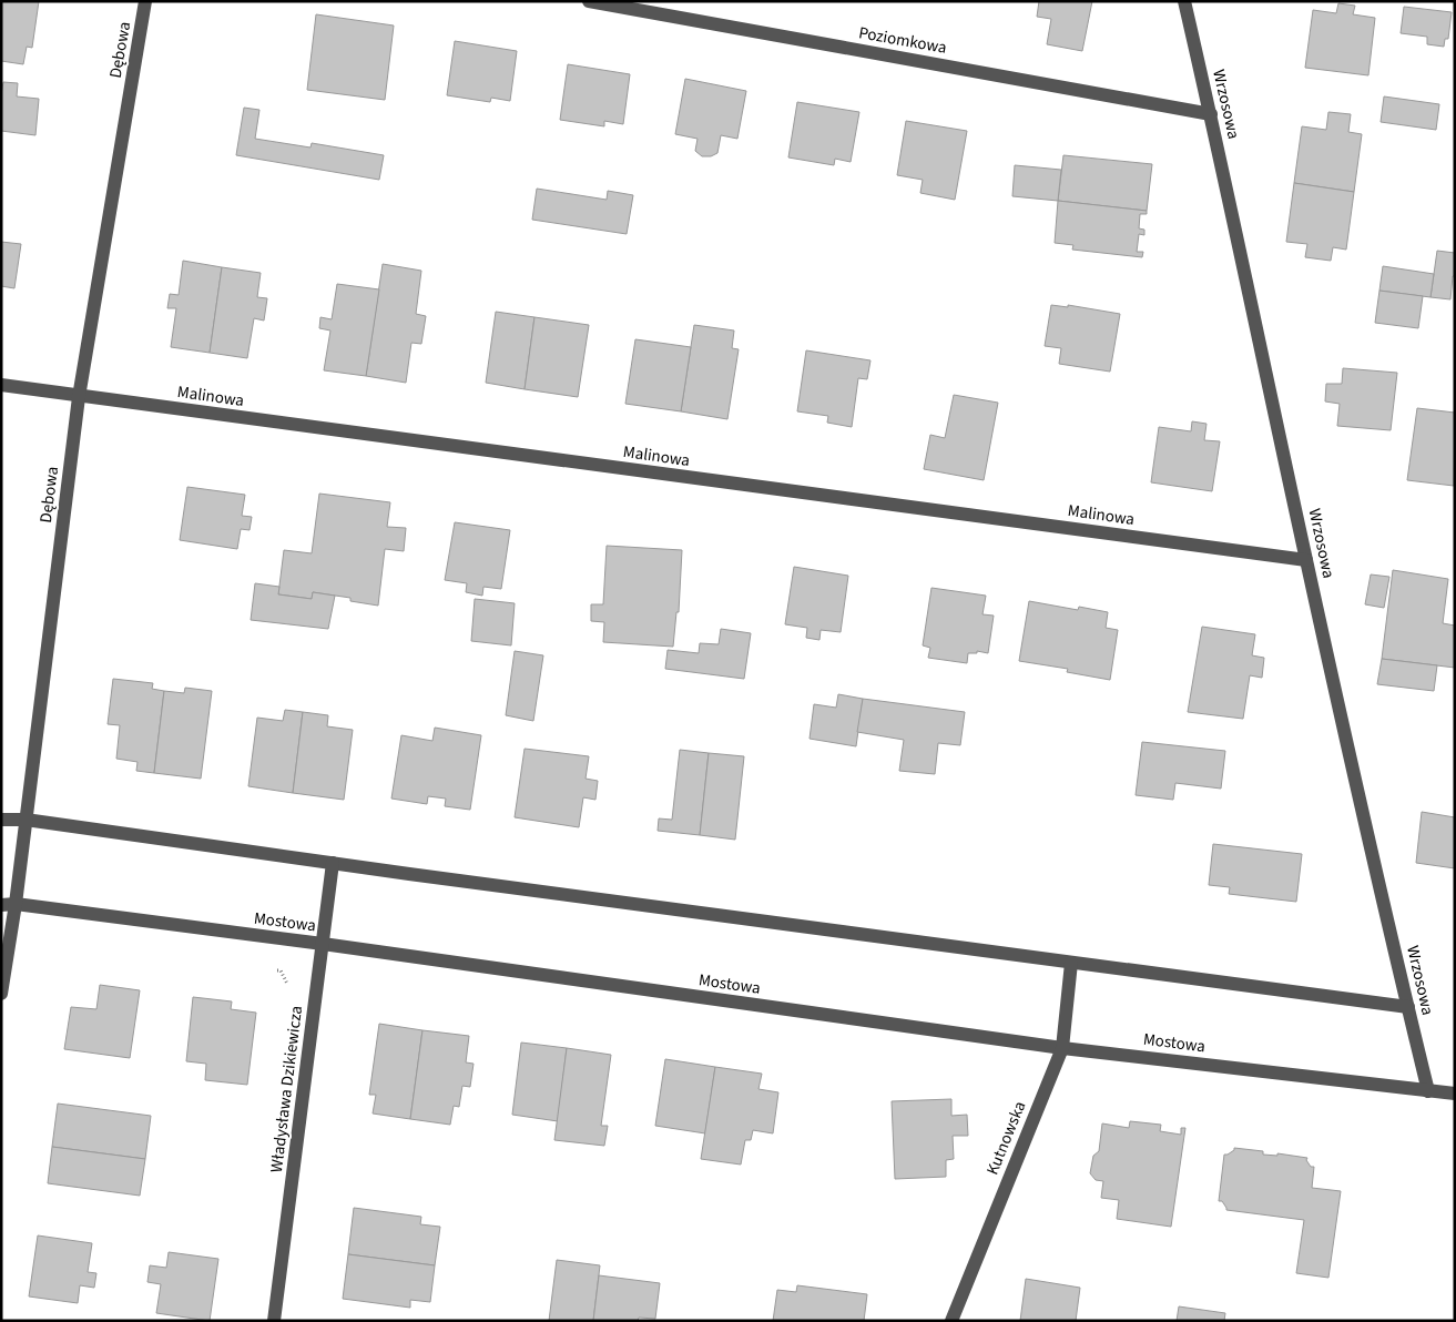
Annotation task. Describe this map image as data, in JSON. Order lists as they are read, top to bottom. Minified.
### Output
{"streets":{"street":["Poziomkowa","Dębowa","Wrzosowa","Malinowa","Mostowa","Władysława Dzikiewicza","Kutnowska"]},"crossings":[["Poziomkowa","Wrzosowa"],["Dębowa","Malinowa"],["Dębowa","Mostowa"],["Wrzosowa","Malinowa"],["Wrzosowa","Mostowa"],["Mostowa","Władysława Dzikiewicza"],["Mostowa","Kutnowska"]]}
